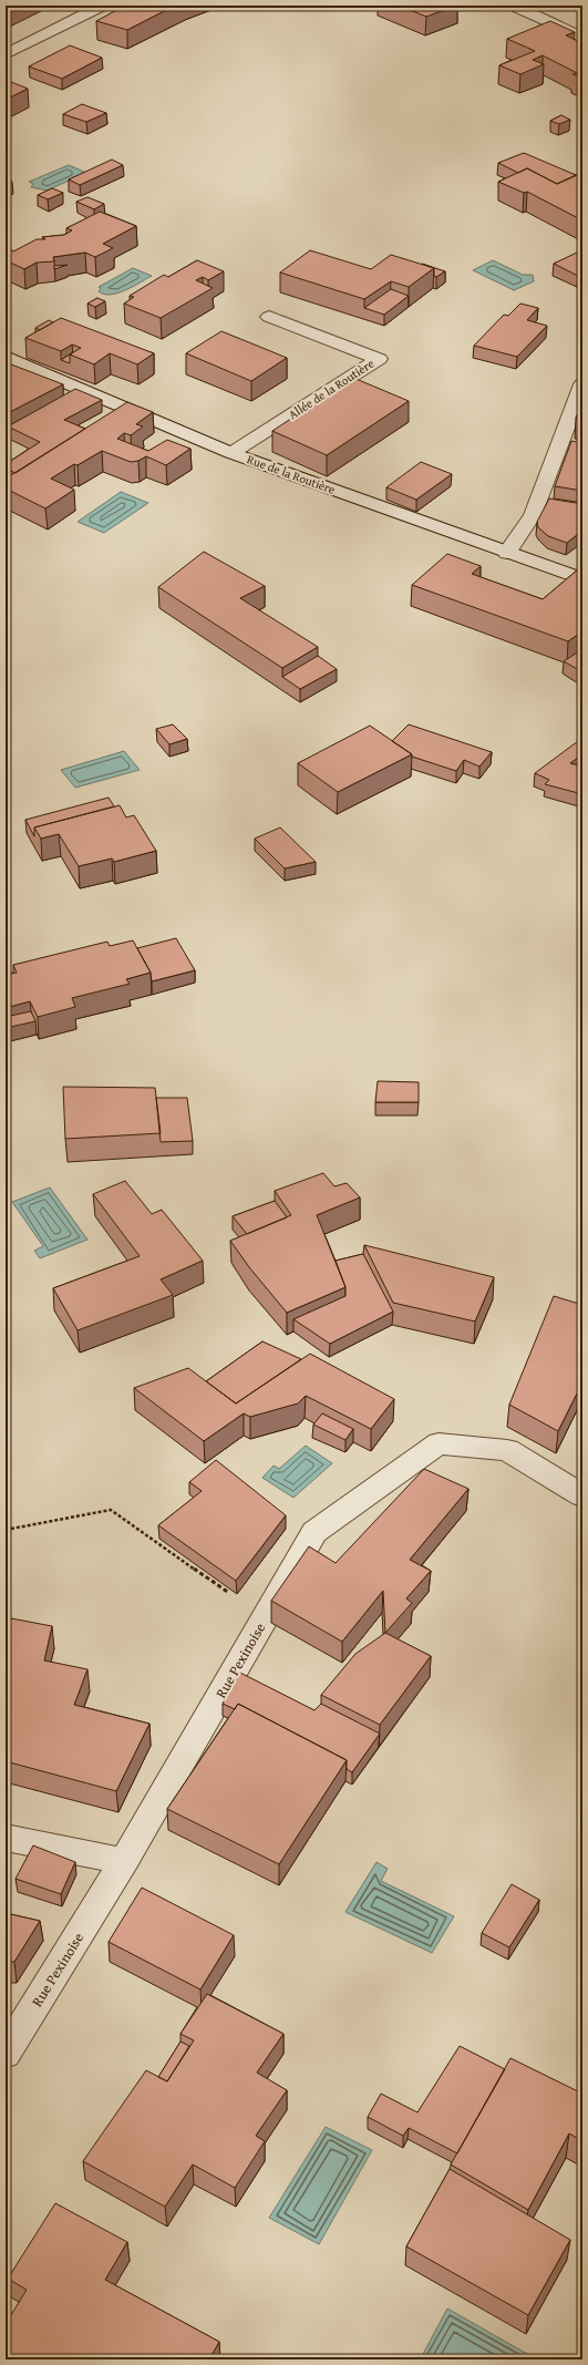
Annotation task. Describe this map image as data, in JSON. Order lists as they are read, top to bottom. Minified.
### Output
{"streets":{"street":["Allée de la Routière","Rue de la Routière","Rue Pexinoise"]},"crossings":[["Allée de la Routière","Rue de la Routière"]]}
